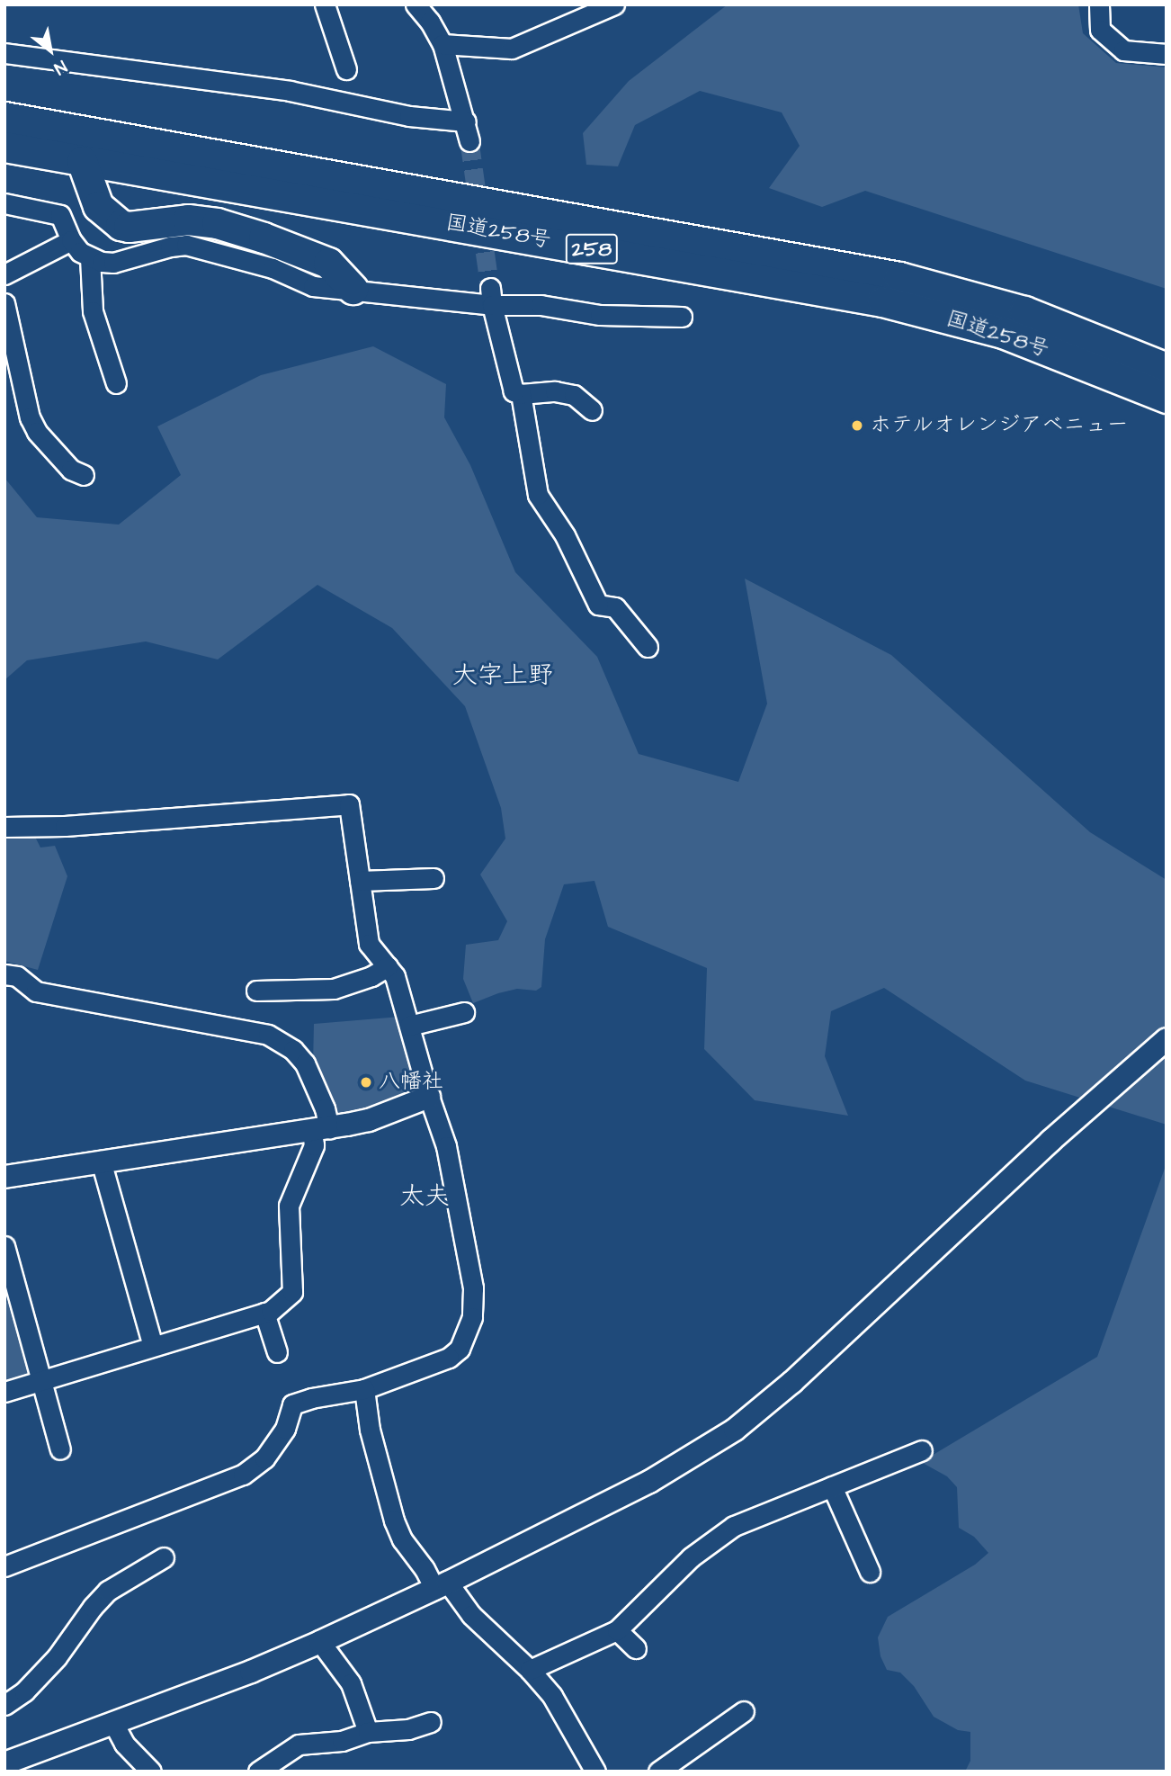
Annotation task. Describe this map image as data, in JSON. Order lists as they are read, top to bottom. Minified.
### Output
{"streets":{"highway":["国道258号","258"]},"districts":["大字上野","太夫"],"places":["ホテルオレンジアベニュー","八幡社"],"north":"bottom right"}
